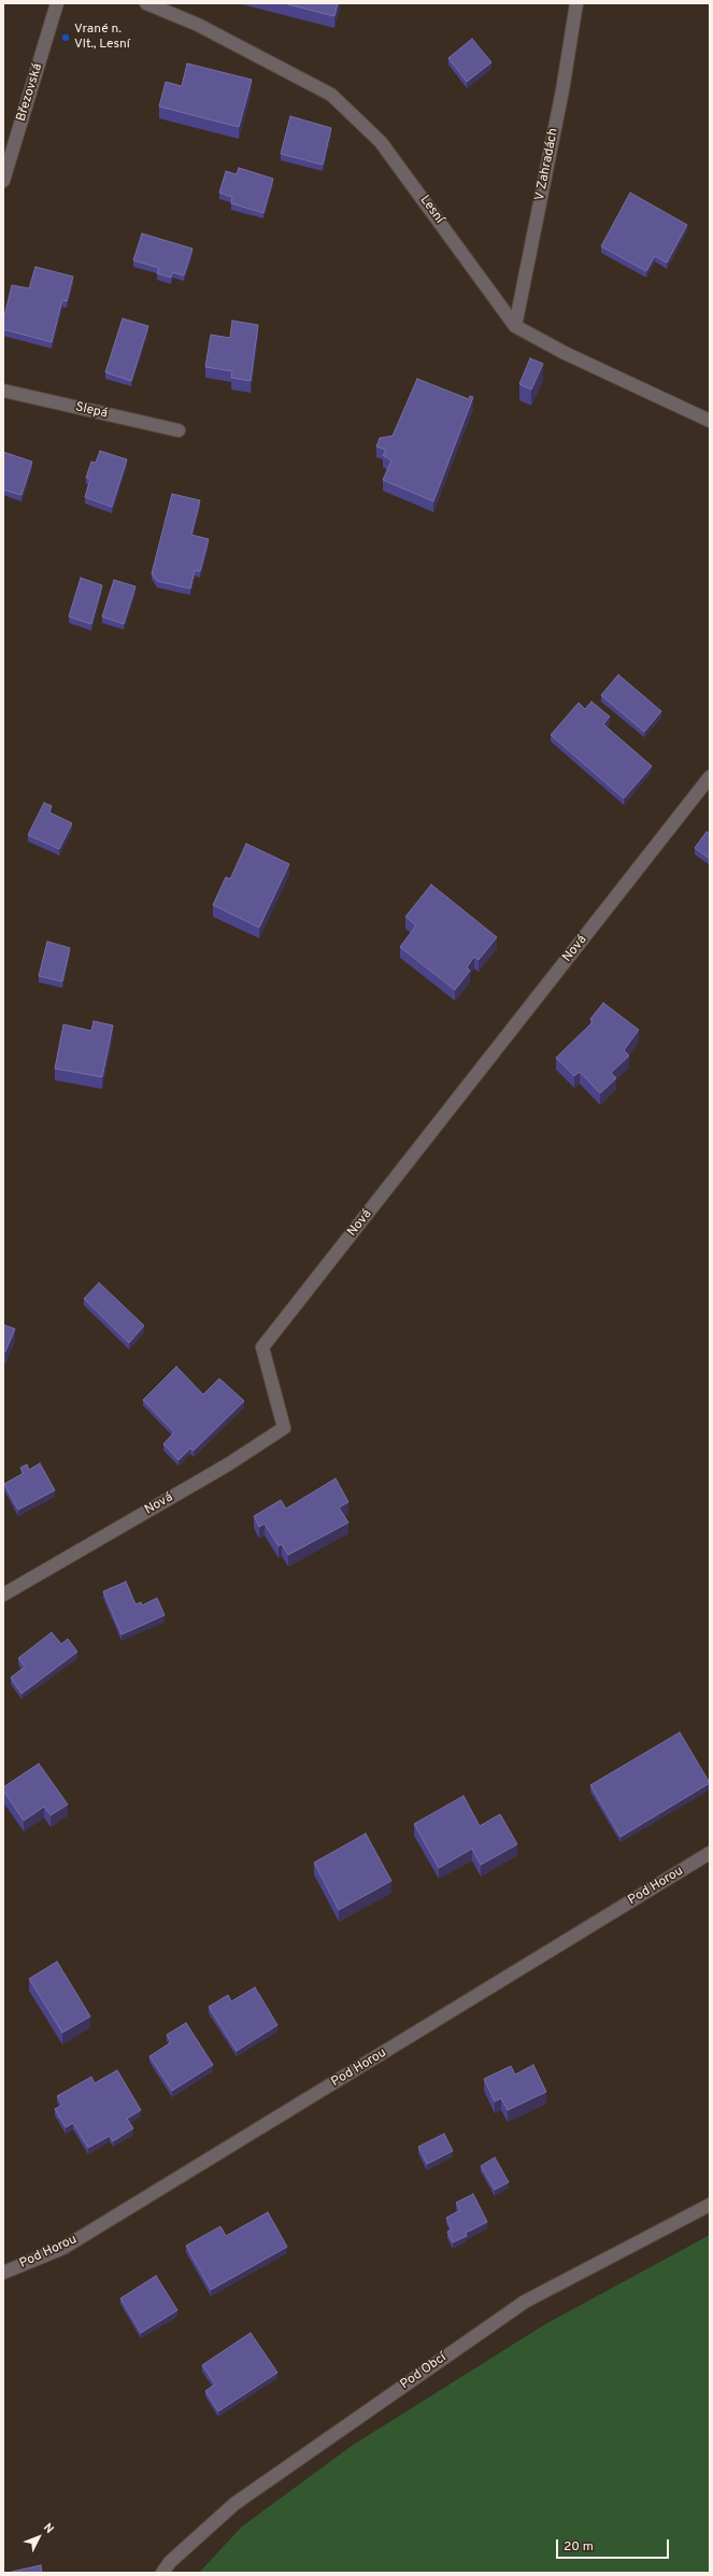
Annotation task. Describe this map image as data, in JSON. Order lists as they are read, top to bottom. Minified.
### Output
{"streets":{"street":["Březovská","V Zahradách","Lesní","Slepá","Nová","Pod Horou","Pod Obcí"]},"crossings":[["V Zahradách","Lesní"]],"places":["Vrané n. Vlt., Lesní"],"scale_bar":"20 m","north":"top right"}
